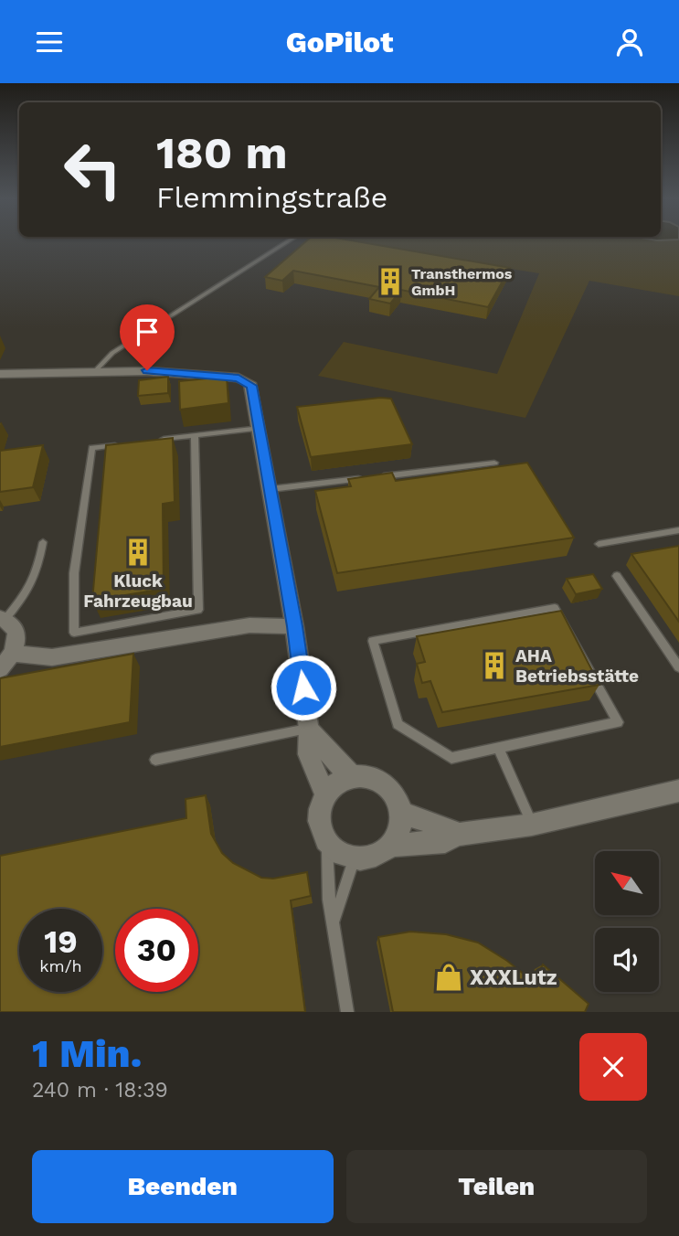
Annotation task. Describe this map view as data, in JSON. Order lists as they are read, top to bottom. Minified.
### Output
{"places":{"building":["Transthermos GmbH","Kluck Fahrzeugbau","AHA Betriebsstätte"],"shop":["XXXLutz"]},"north":"top left","page":{"header":"GoPilot","turn":["180 m","Flemmingstraße"],"speed":"19 km/h","limit":"30","heading":["1 Min.","240 m · 18:39"],"buttons":["Beenden","Teilen"]}}
